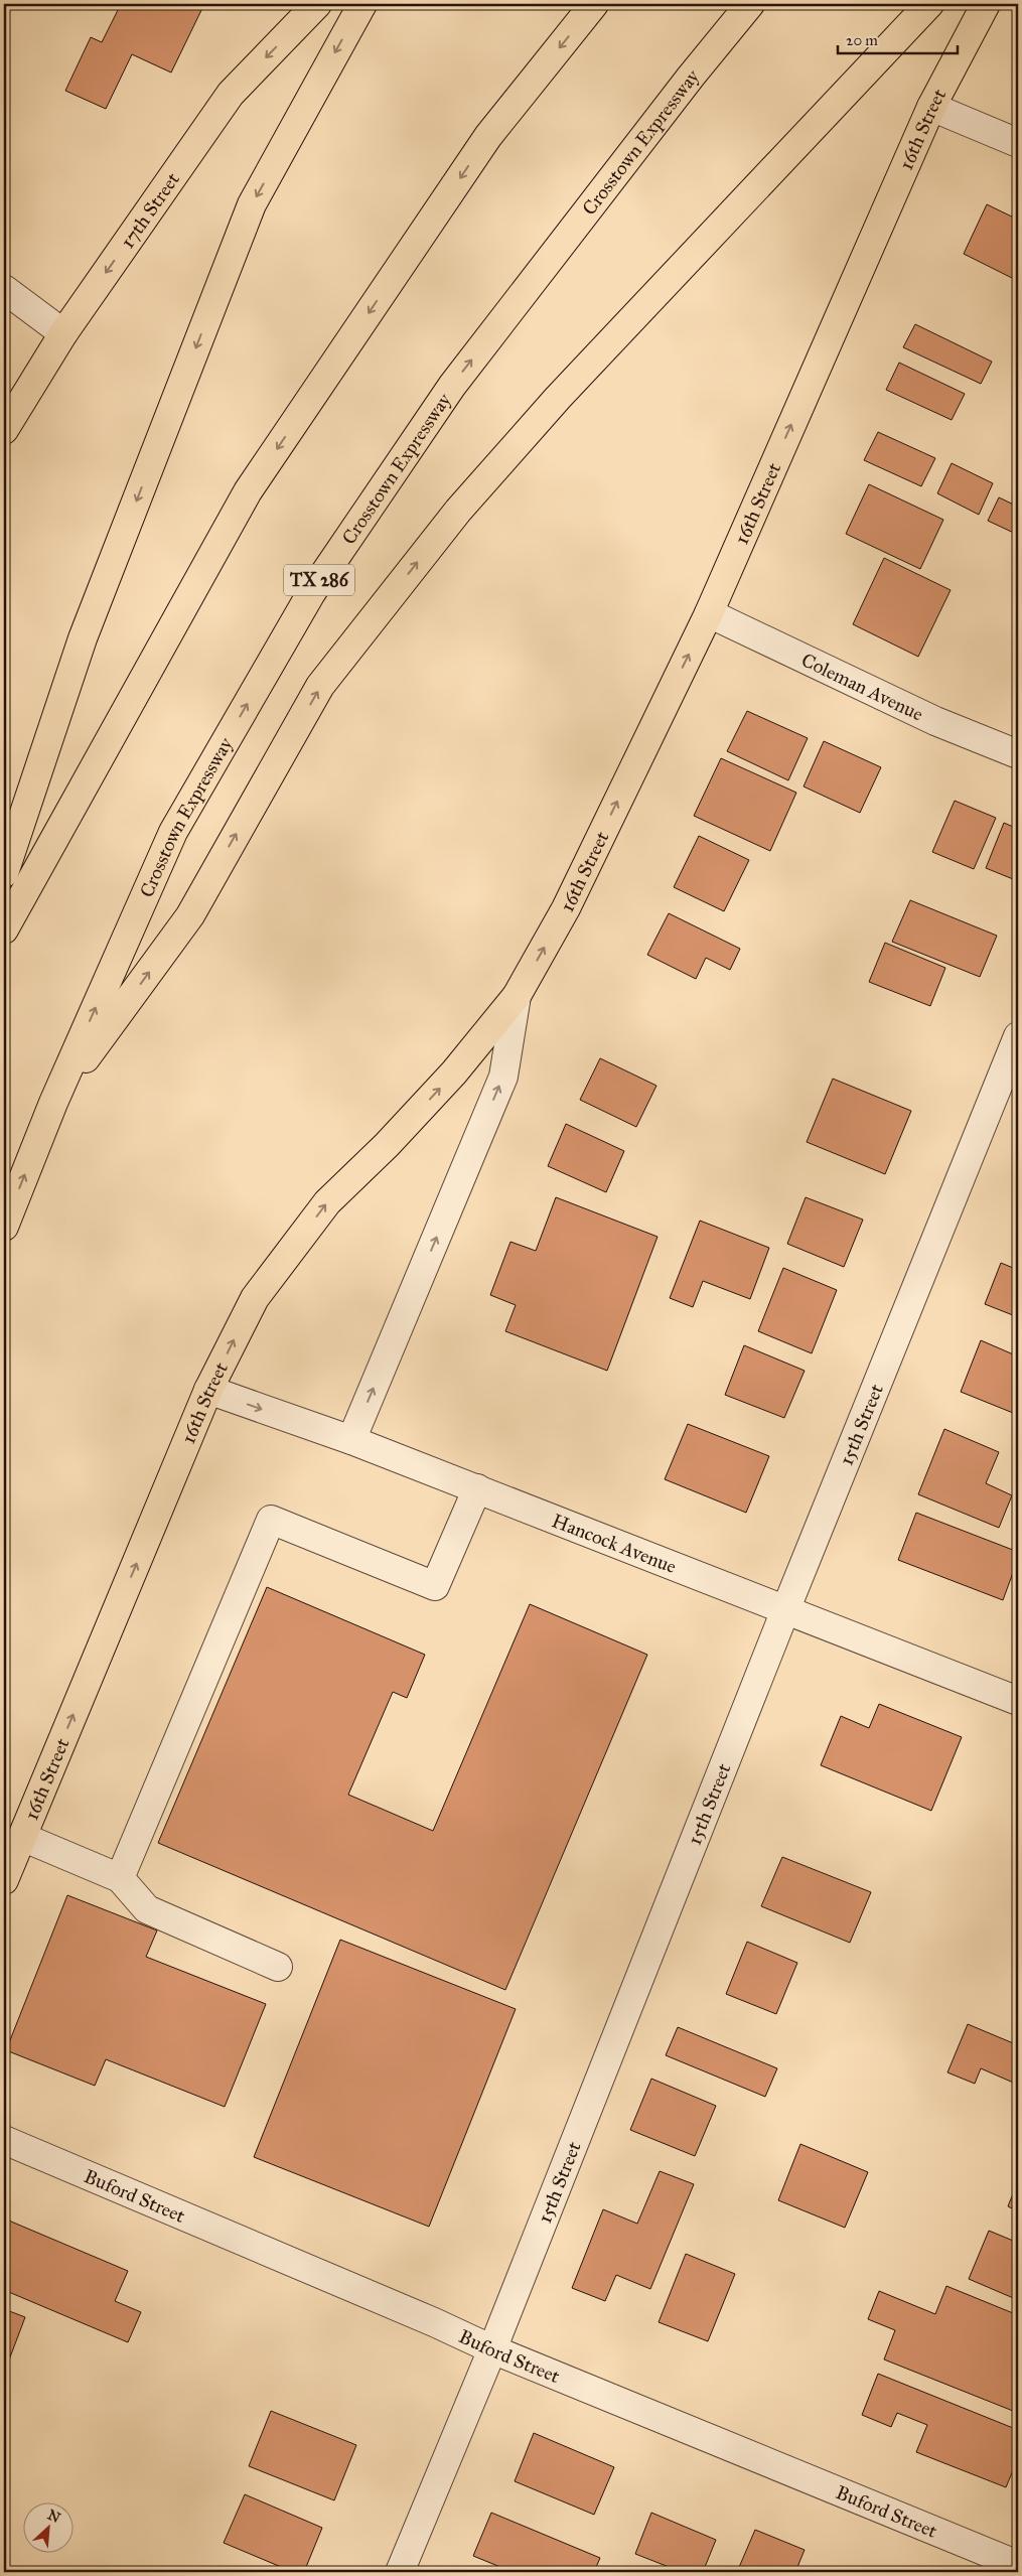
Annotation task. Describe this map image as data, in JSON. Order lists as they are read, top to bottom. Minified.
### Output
{"streets":{"main road":["16th Street","Crosstown Expressway","17th Street","TX 286"],"street":["Coleman Avenue","15th Street","Hancock Avenue","Buford Street"]},"crossings":[["16th Street","Coleman Avenue"],["16th Street","Hancock Avenue"],["15th Street","Hancock Avenue"],["15th Street","Buford Street"]],"one_way":["16th Street"],"scale_bar":"20 m","north":"top right"}
